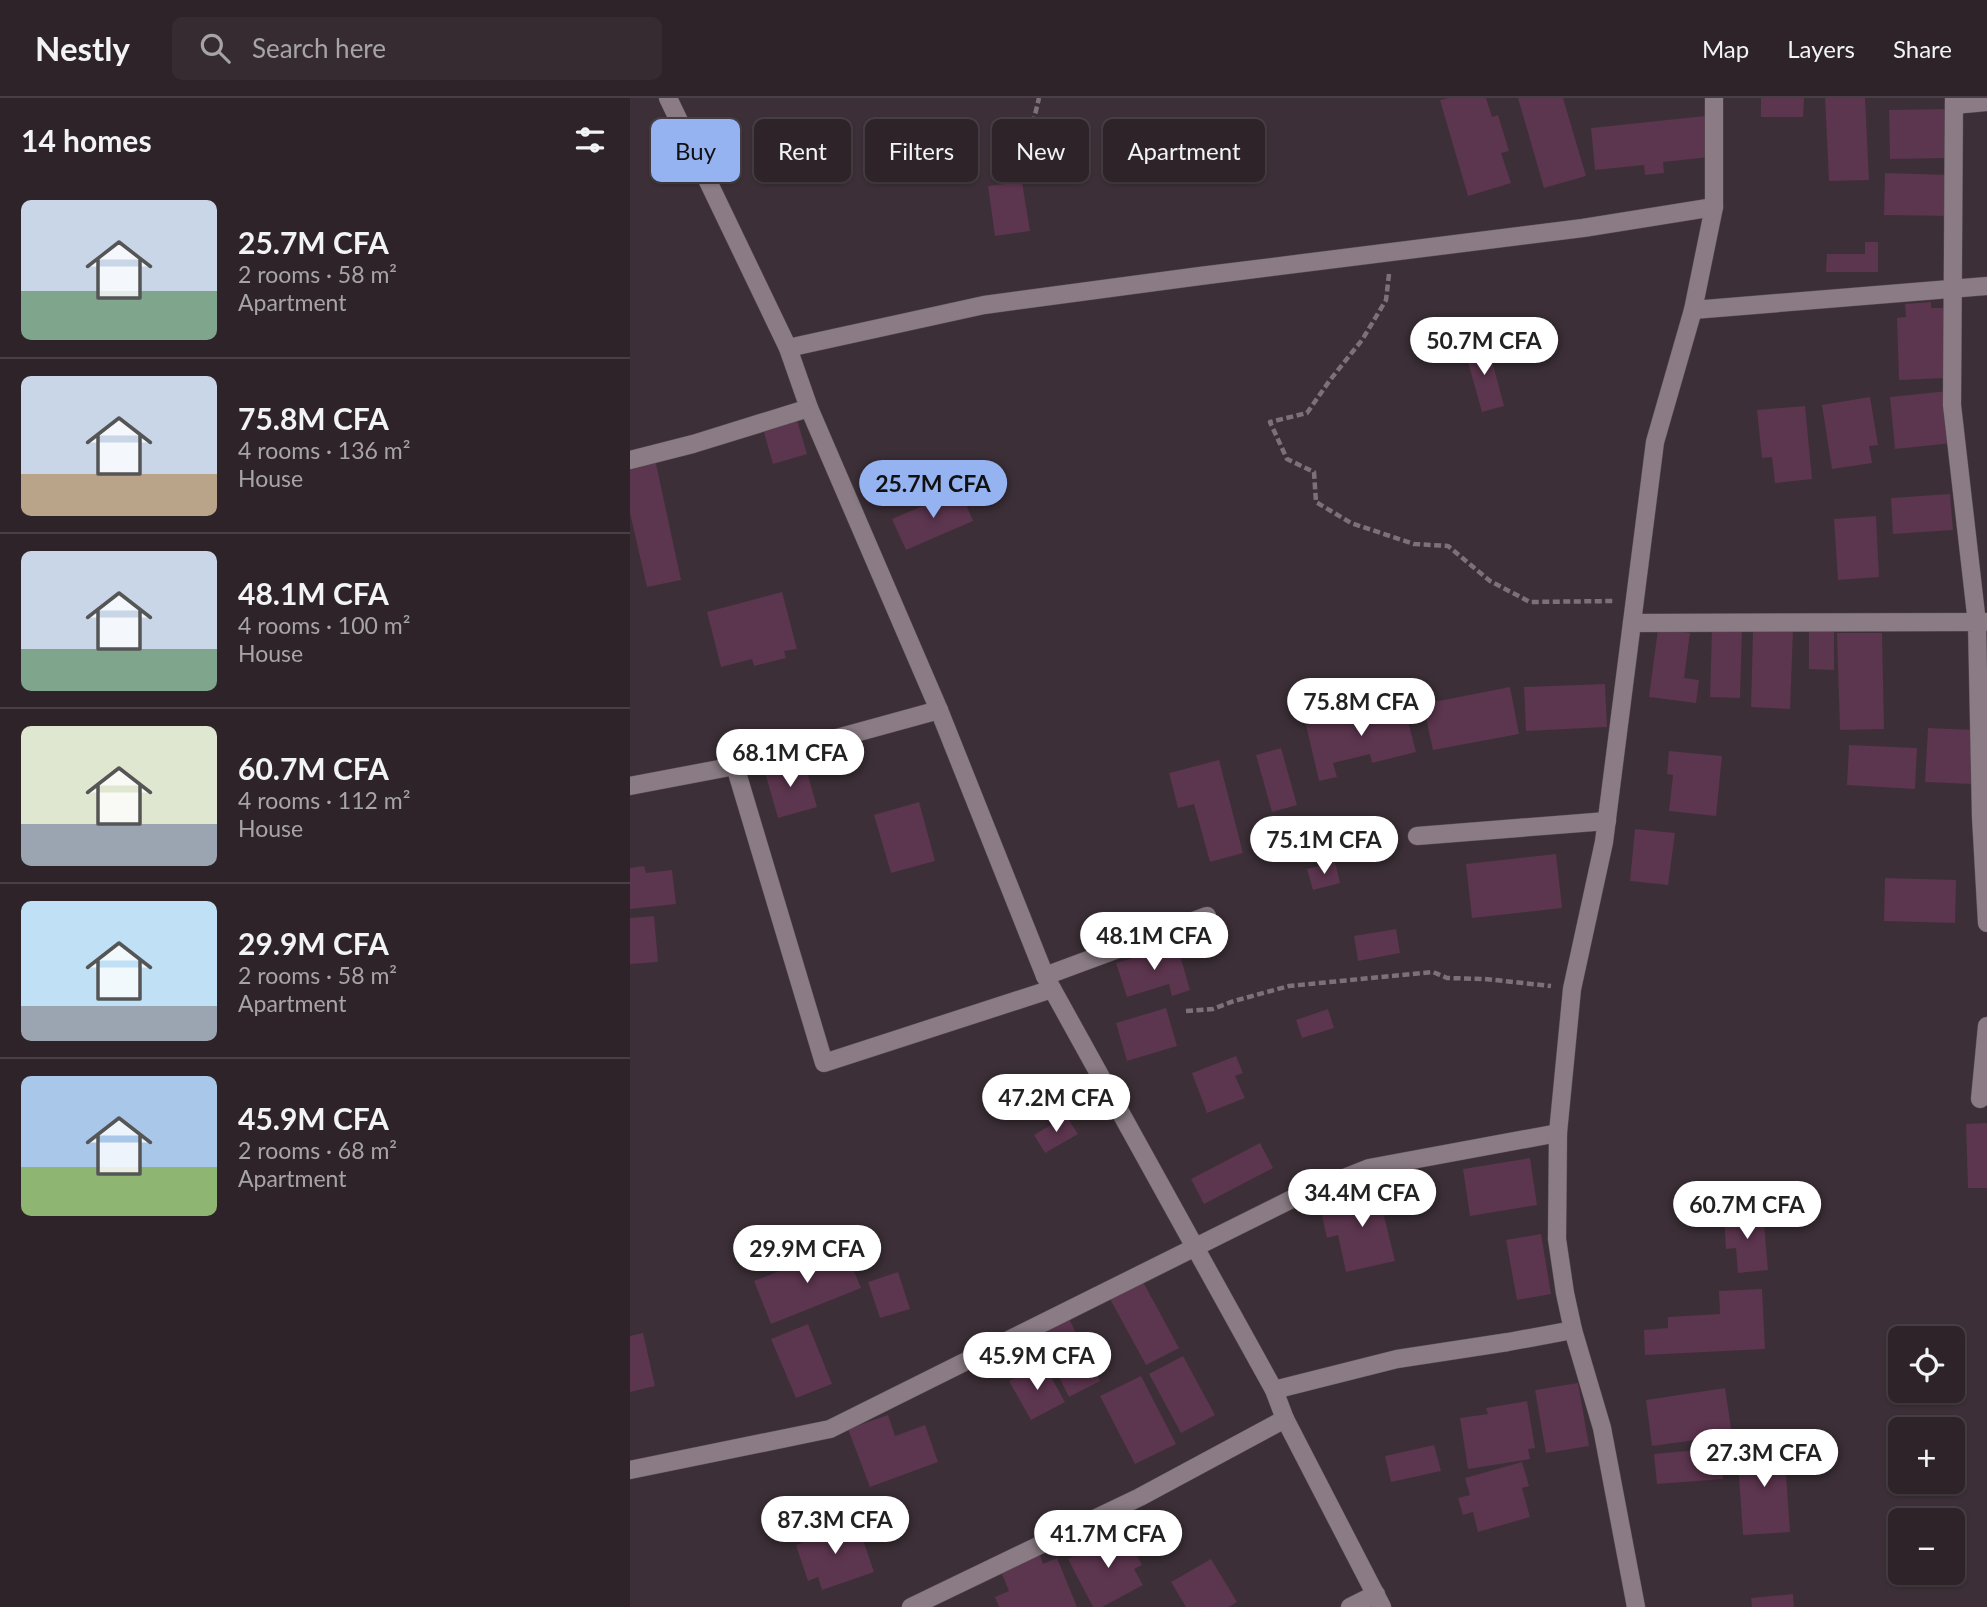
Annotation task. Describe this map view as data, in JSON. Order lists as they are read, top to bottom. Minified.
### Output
{"page":{"header":"Nestly","search":"Search here","nav":["Map","Layers","Share"],"heading":"14 homes","chip":["Buy","Rent","Filters","New","Apartment"],"list":[{"name":"25.7M CFA","note":"2 rooms · 58 m² · Apartment"},{"name":"75.8M CFA","note":"4 rooms · 136 m² · House"},{"name":"48.1M CFA","note":"4 rooms · 100 m² · House"},{"name":"60.7M CFA","note":"4 rooms · 112 m² · House"},{"name":"29.9M CFA","note":"2 rooms · 58 m² · Apartment"},{"name":"45.9M CFA","note":"2 rooms · 68 m² · Apartment"}],"price":["50.7M CFA","25.7M CFA","75.8M CFA","68.1M CFA","75.1M CFA","48.1M CFA","47.2M CFA","34.4M CFA","60.7M CFA","29.9M CFA","45.9M CFA","27.3M CFA","87.3M CFA","41.7M CFA"],"map_buttons":["+","−"]}}
